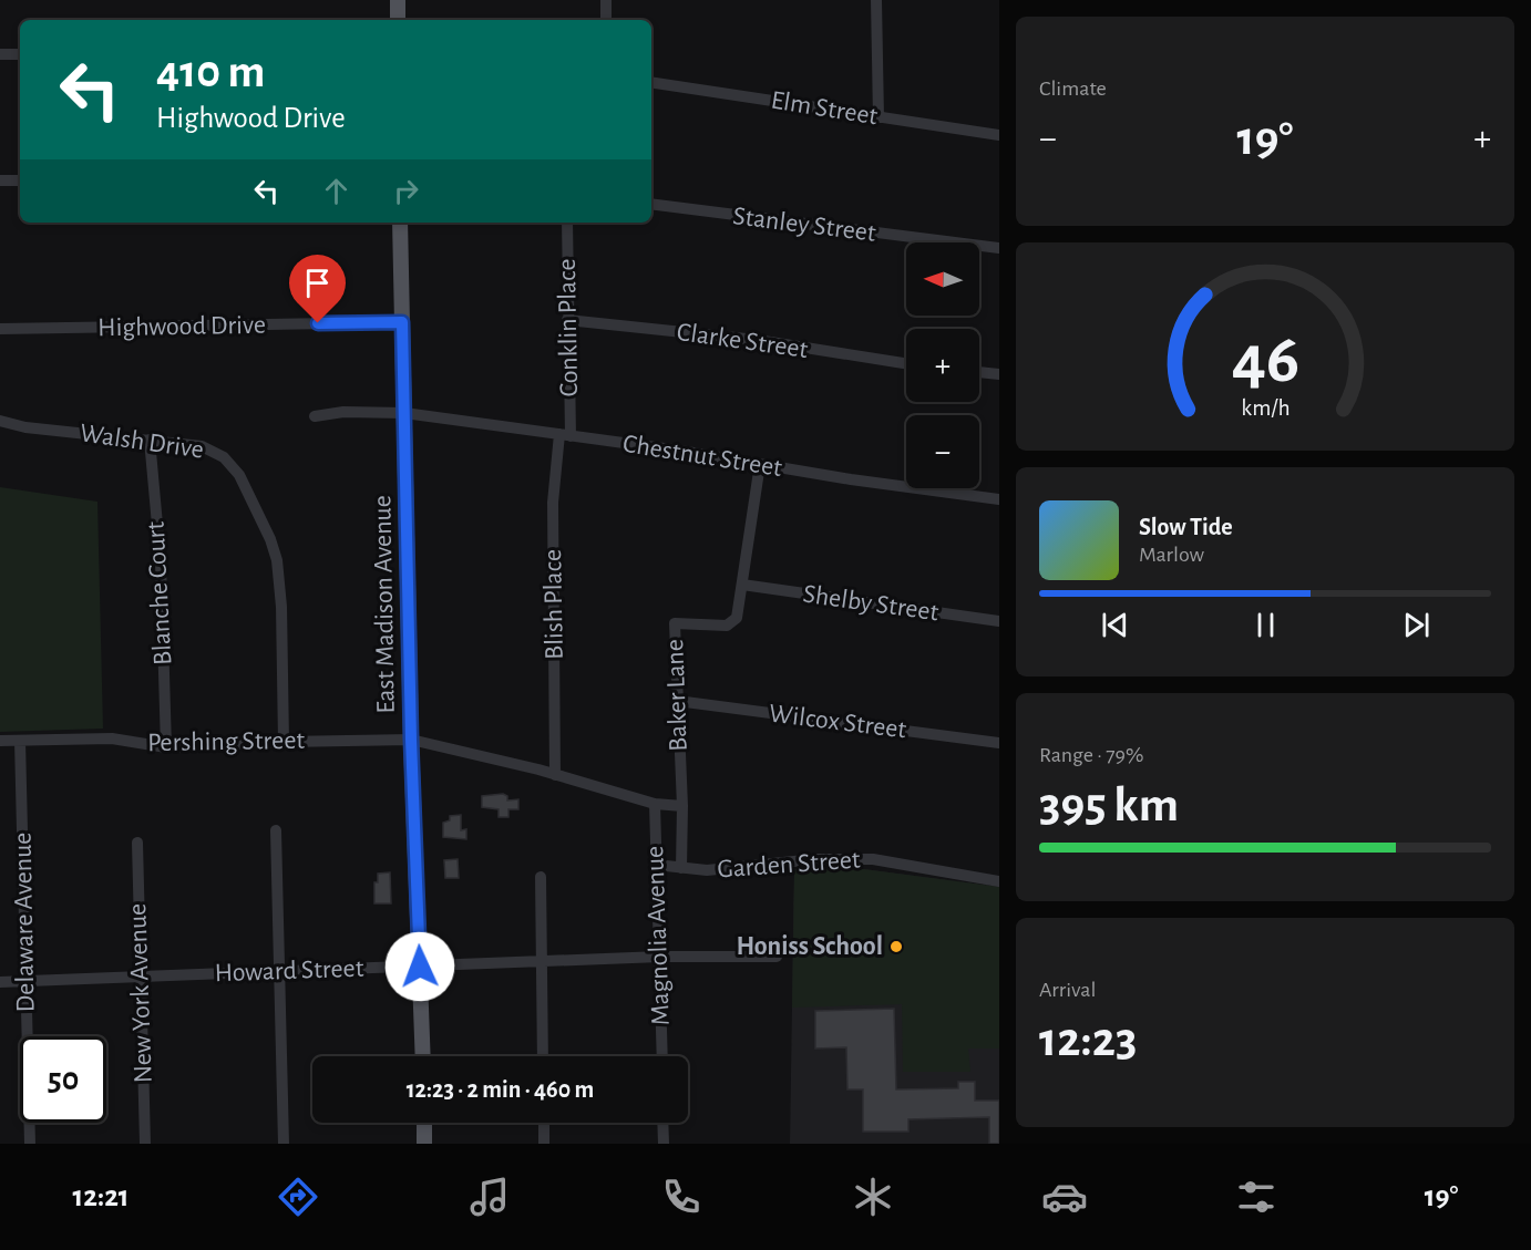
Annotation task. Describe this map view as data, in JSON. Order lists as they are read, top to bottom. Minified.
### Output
{"streets":{"main road":["East Madison Avenue"],"street":["Elm Street","Stanley Street","Highwood Drive","Conklin Place","Clarke Street","Walsh Drive","Chestnut Street","Blanche Court","Shelby Street","Blish Place","Baker Lane","Wilcox Street","Pershing Street","Garden Street","Delaware Avenue","Magnolia Avenue","Howard Street","New York Avenue"]},"crossings":[["Highwood Drive","East Madison Avenue"],["Conklin Place","Clarke Street"],["Conklin Place","Chestnut Street"],["Conklin Place","Blish Place"],["Walsh Drive","Blanche Court"],["Walsh Drive","Pershing Street"],["Chestnut Street","East Madison Avenue"],["Chestnut Street","Blish Place"],["Chestnut Street","Baker Lane"],["Blanche Court","Pershing Street"],["Shelby Street","Baker Lane"],["East Madison Avenue","Pershing Street"],["East Madison Avenue","Howard Street"],["Baker Lane","Wilcox Street"],["Baker Lane","Garden Street"],["Pershing Street","Delaware Avenue"],["Garden Street","Magnolia Avenue"],["Delaware Avenue","Howard Street"],["Magnolia Avenue","Howard Street"],["Howard Street","New York Avenue"]],"places":["Honiss School"],"north":"left","page":{"tile":["Climate",["Range · 79%","395 km"],["Arrival","12:23"]],"turn":["410 m","Highwood Drive"],"heat":["−","19°","+"],"map_buttons":["+","−"],"song":["Slow Tide","Marlow"],"limit":"50","trip":"12:23 · 2 min · 460 m","tabs":["12:21","19°"],"gauge":["46","km/h"]}}
